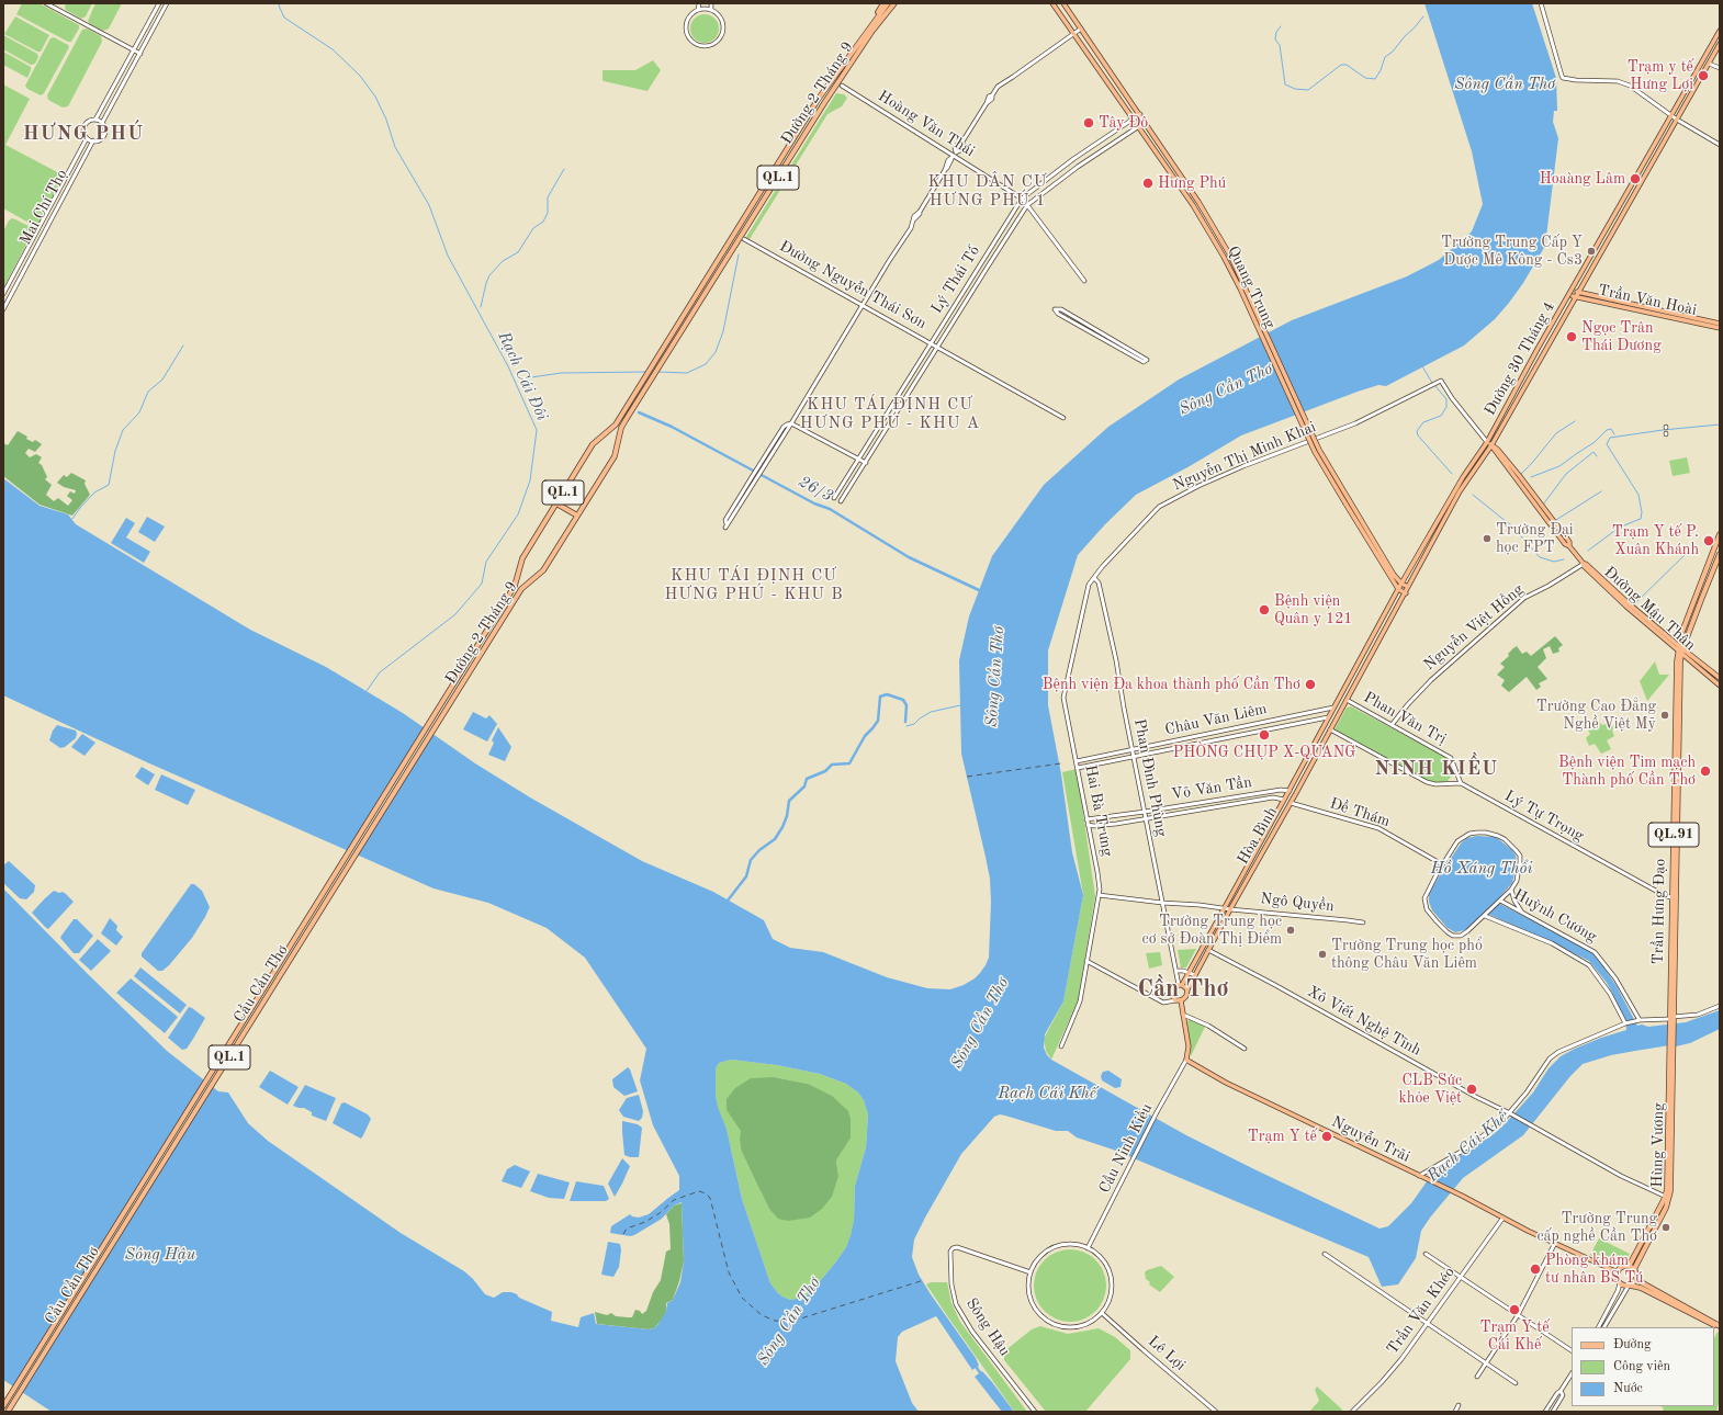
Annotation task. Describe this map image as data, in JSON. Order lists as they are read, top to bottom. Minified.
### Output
{"streets":{"highway":["Đường 2 Tháng 9","QL.1","QL.91","Trần Hưng Đạo","Cầu Cần Thơ","Hùng Vương"],"main road":["Quang Trung","Trần Văn Hoài","Đường 30 Tháng 4","Đường Mậu Thân","Hòa Bình","Nguyễn Trãi"],"street":["Hoàng Văn Thái","Mai Chí Thọ","Lý Thái Tổ","Đường Nguyễn Thái Sơn","Nguyễn Thị Minh Khai","Nguyễn Việt Hồng","Phan Văn Trị","Châu Văn Liêm","Phan Đình Phùng","Võ Văn Tần","Hai Bà Trưng","Đề Thám","Lý Tự Trọng","Ngô Quyền","Huỳnh Cương","Xô Viết Nghệ Tĩnh","Cầu Ninh Kiều","Trần Văn Khéo","Sông Hậu","Lê Lợi"]},"crossings":[["Đường 2 Tháng 9","Cầu Cần Thơ"],["Hoàng Văn Thái","Lý Thái Tổ"],["Lý Thái Tổ","Đường Nguyễn Thái Sơn"],["Lý Thái Tổ","Quang Trung"],["Quang Trung","Đường 30 Tháng 4"],["Trần Văn Hoài","Đường 30 Tháng 4"],["Đường 30 Tháng 4","Nguyễn Thị Minh Khai"],["Đường 30 Tháng 4","Đường Mậu Thân"],["Đường 30 Tháng 4","Hòa Bình"],["Nguyễn Thị Minh Khai","Đường Mậu Thân"],["Nguyễn Thị Minh Khai","Phan Đình Phùng"],["Nguyễn Thị Minh Khai","Hai Bà Trưng"],["Đường Mậu Thân","Nguyễn Việt Hồng"],["Đường Mậu Thân","QL.91"],["Đường Mậu Thân","Trần Hưng Đạo"],["Nguyễn Việt Hồng","Phan Văn Trị"],["Phan Văn Trị","Lý Tự Trọng"],["Phan Văn Trị","Hòa Bình"],["Châu Văn Liêm","Phan Đình Phùng"],["Châu Văn Liêm","Hai Bà Trưng"],["Châu Văn Liêm","Hòa Bình"],["Phan Đình Phùng","Võ Văn Tần"],["Phan Đình Phùng","Hai Bà Trưng"],["Phan Đình Phùng","Hòa Bình"],["Võ Văn Tần","Hai Bà Trưng"],["Võ Văn Tần","Hòa Bình"],["Đề Thám","Hòa Bình"],["Đề Thám","Huỳnh Cương"],["Lý Tự Trọng","Trần Hưng Đạo"],["QL.91","Trần Hưng Đạo"],["Hòa Bình","Ngô Quyền"],["Hòa Bình","Xô Viết Nghệ Tĩnh"],["Trần Hưng Đạo","Hùng Vương"],["Xô Viết Nghệ Tĩnh","Hùng Vương"],["Nguyễn Trãi","Hùng Vương"],["Nguyễn Trãi","Cầu Ninh Kiều"],["Nguyễn Trãi","Trần Văn Khéo"],["Cầu Ninh Kiều","Sông Hậu"],["Cầu Ninh Kiều","Lê Lợi"],["Sông Hậu","Lê Lợi"]],"districts":["HƯNG PHÚ","KHU DÂN CƯ HƯNG PHÚ 1","KHU TÁI ĐỊNH CƯ HƯNG PHÚ - KHU A","KHU TÁI ĐỊNH CƯ HƯNG PHÚ - KHU B","NINH KIỀU","Cần Thơ"],"water":["Sông Cần Thơ","Rạch Cái Đôi","26/3","Hồ Xáng Thổi","Rạch Cái Khế","Sông Hậu"],"places":["Trạm y tế Hưng Lợi","Tây Đô","Hoaàng Lâm","Hưng Phú","Trường Trung Cấp Y Dược Mê Kông - Cs3","Ngọc Trân Thái Dương","Trường Đại học FPT","Trạm Y tế P. Xuân Khánh","Bệnh viện Quân y 121","Bệnh viện Đa khoa thành phố Cần Thơ","Trường Cao Đẳng Nghề Việt Mỹ","PHÒNG CHỤP X-QUANG","Bệnh viện Tim mạch Thành phố Cần Thơ","Trường Trung học cơ sở Đoàn Thị Điểm","Trường Trung học phổ thông Châu Văn Liêm","CLB Sức khỏe Việt","Trạm Y tế","Trường Trung cấp nghề Cần Thơ","Phòng khám tư nhân BS Tú","Trạm Y tế Cái Khế"],"legend":["Đường","Công viên","Nước"]}
